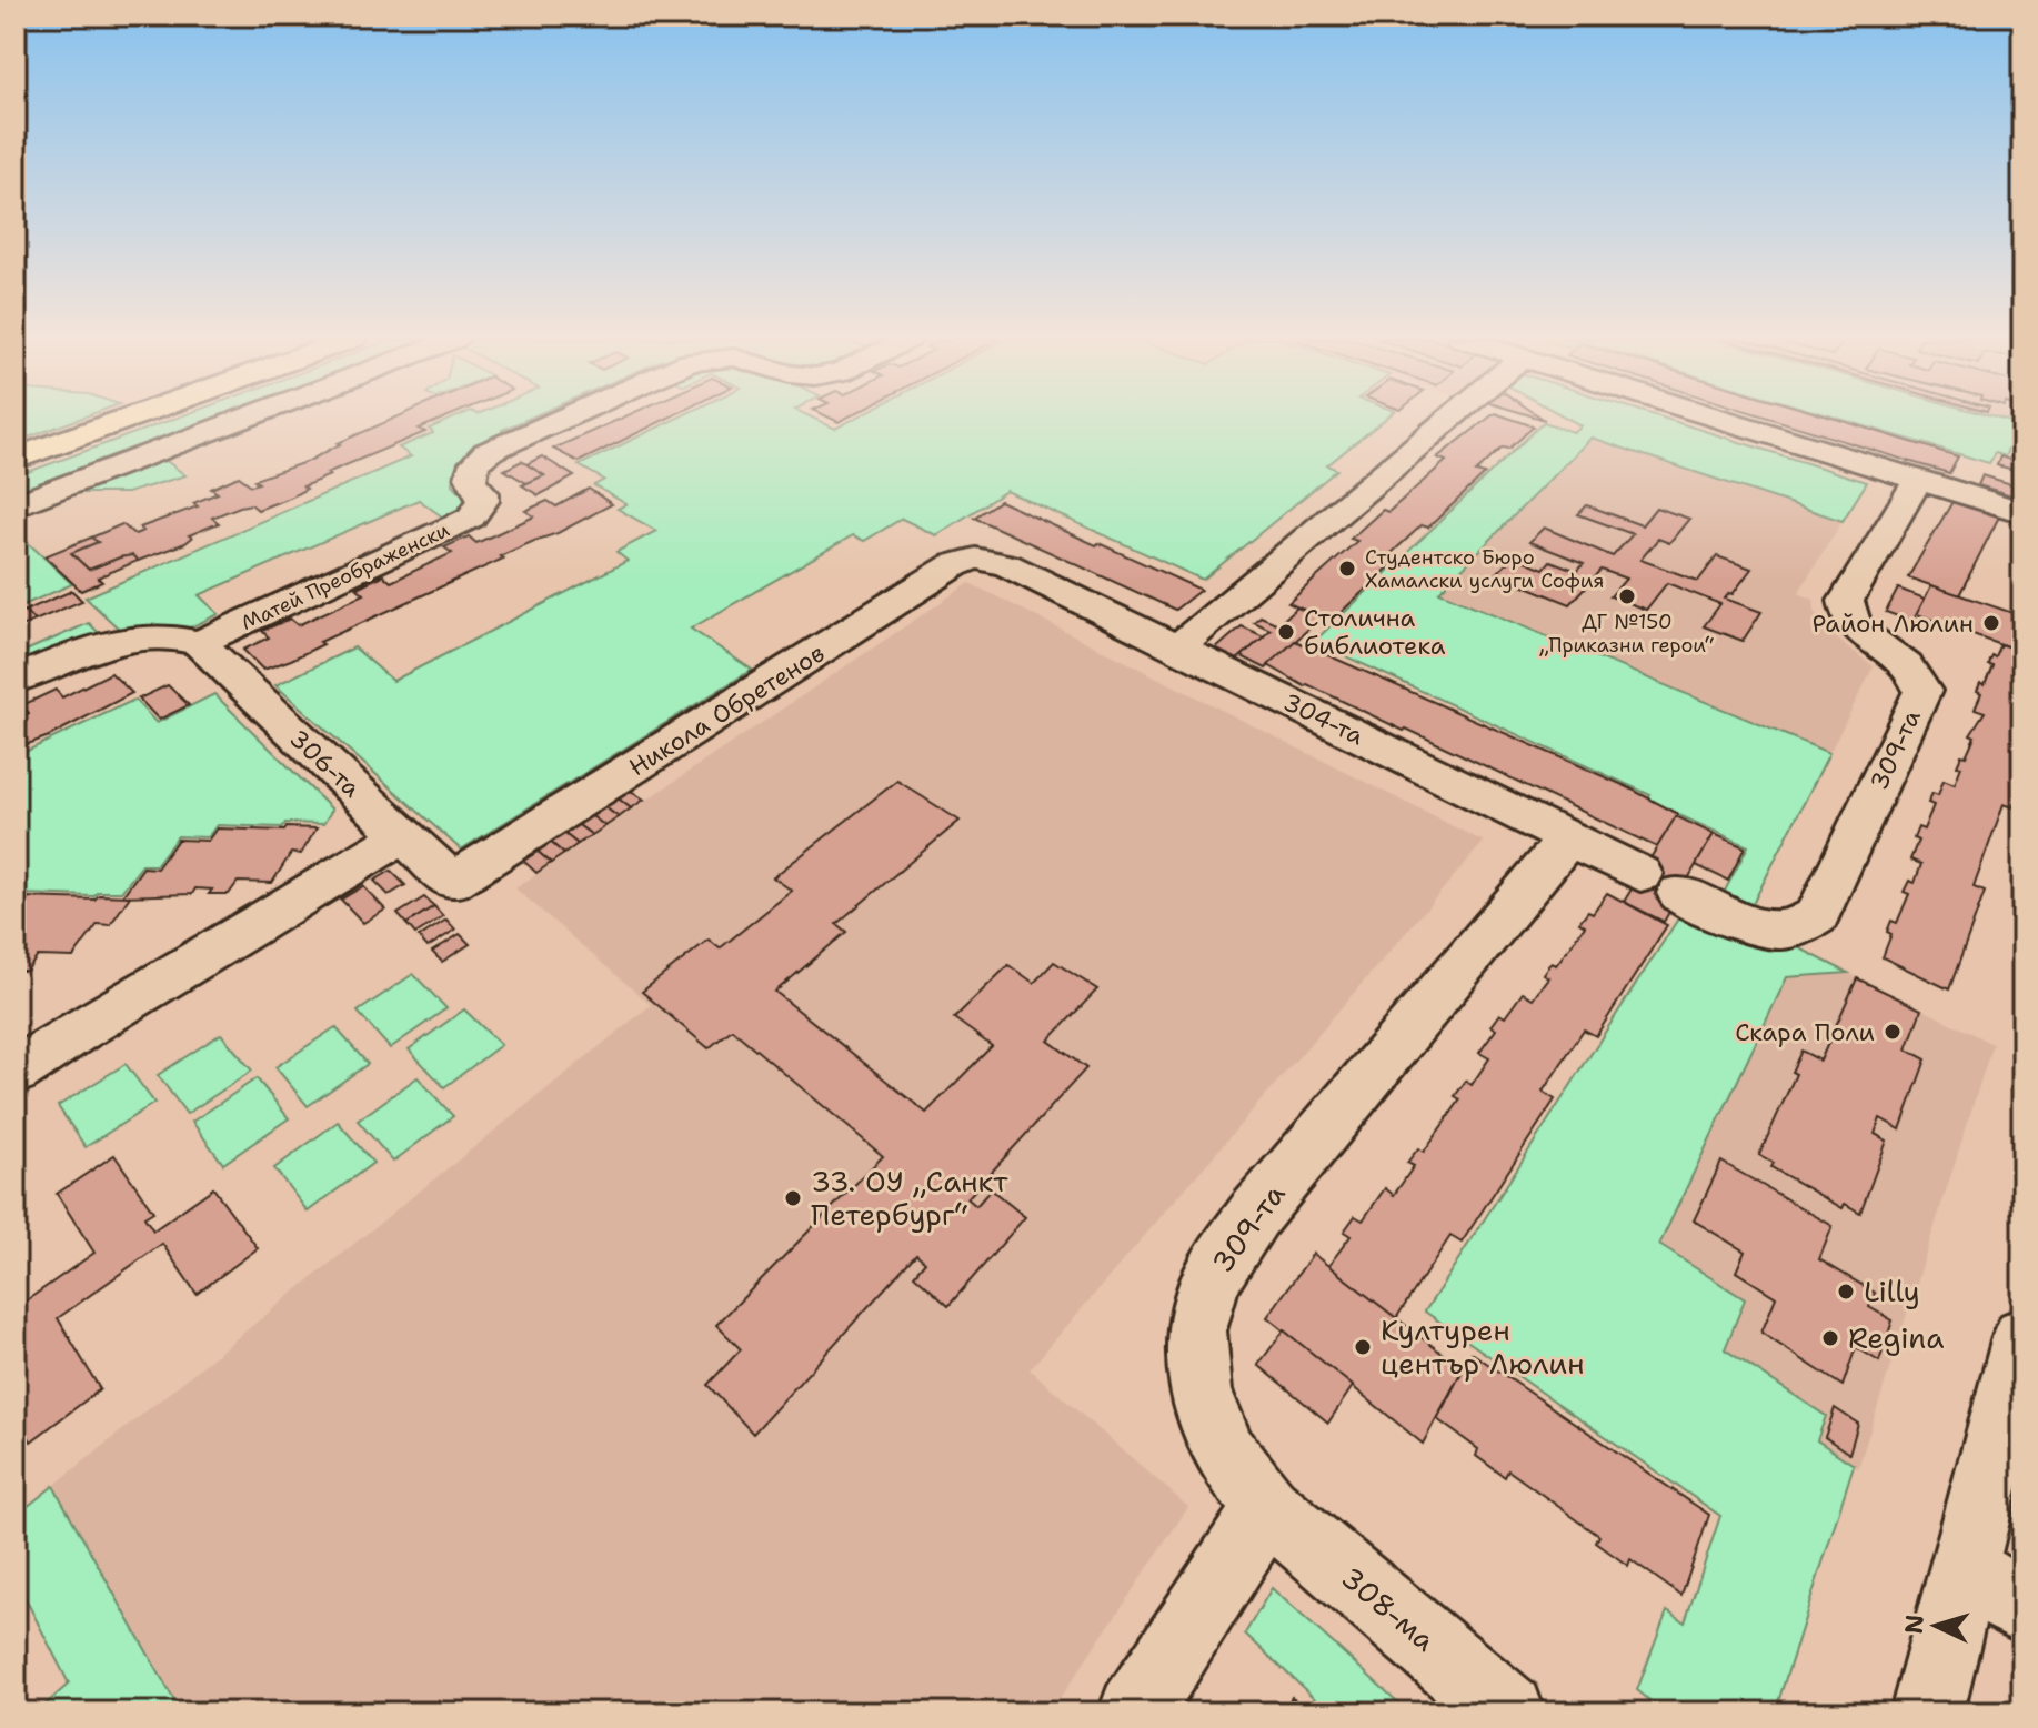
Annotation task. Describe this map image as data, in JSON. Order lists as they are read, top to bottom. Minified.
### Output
{"streets":{"street":["Матей Преображенски","Никола Обретенов","304-та","309-та","306-та","308-ма"]},"crossings":[["Матей Преображенски","306-та"],["Никола Обретенов","304-та"],["Никола Обретенов","306-та"],["304-та","309-та"],["309-та","308-ма"]],"places":["Студентско Бюро Хамалски услуги София","ДГ №150 „Приказни герои“","Район Люлин","Столична библиотека","Скара Поли","33. ОУ „Санкт Петербург“","Lilly","Regina","Културен център Люлин"],"north":"left"}
